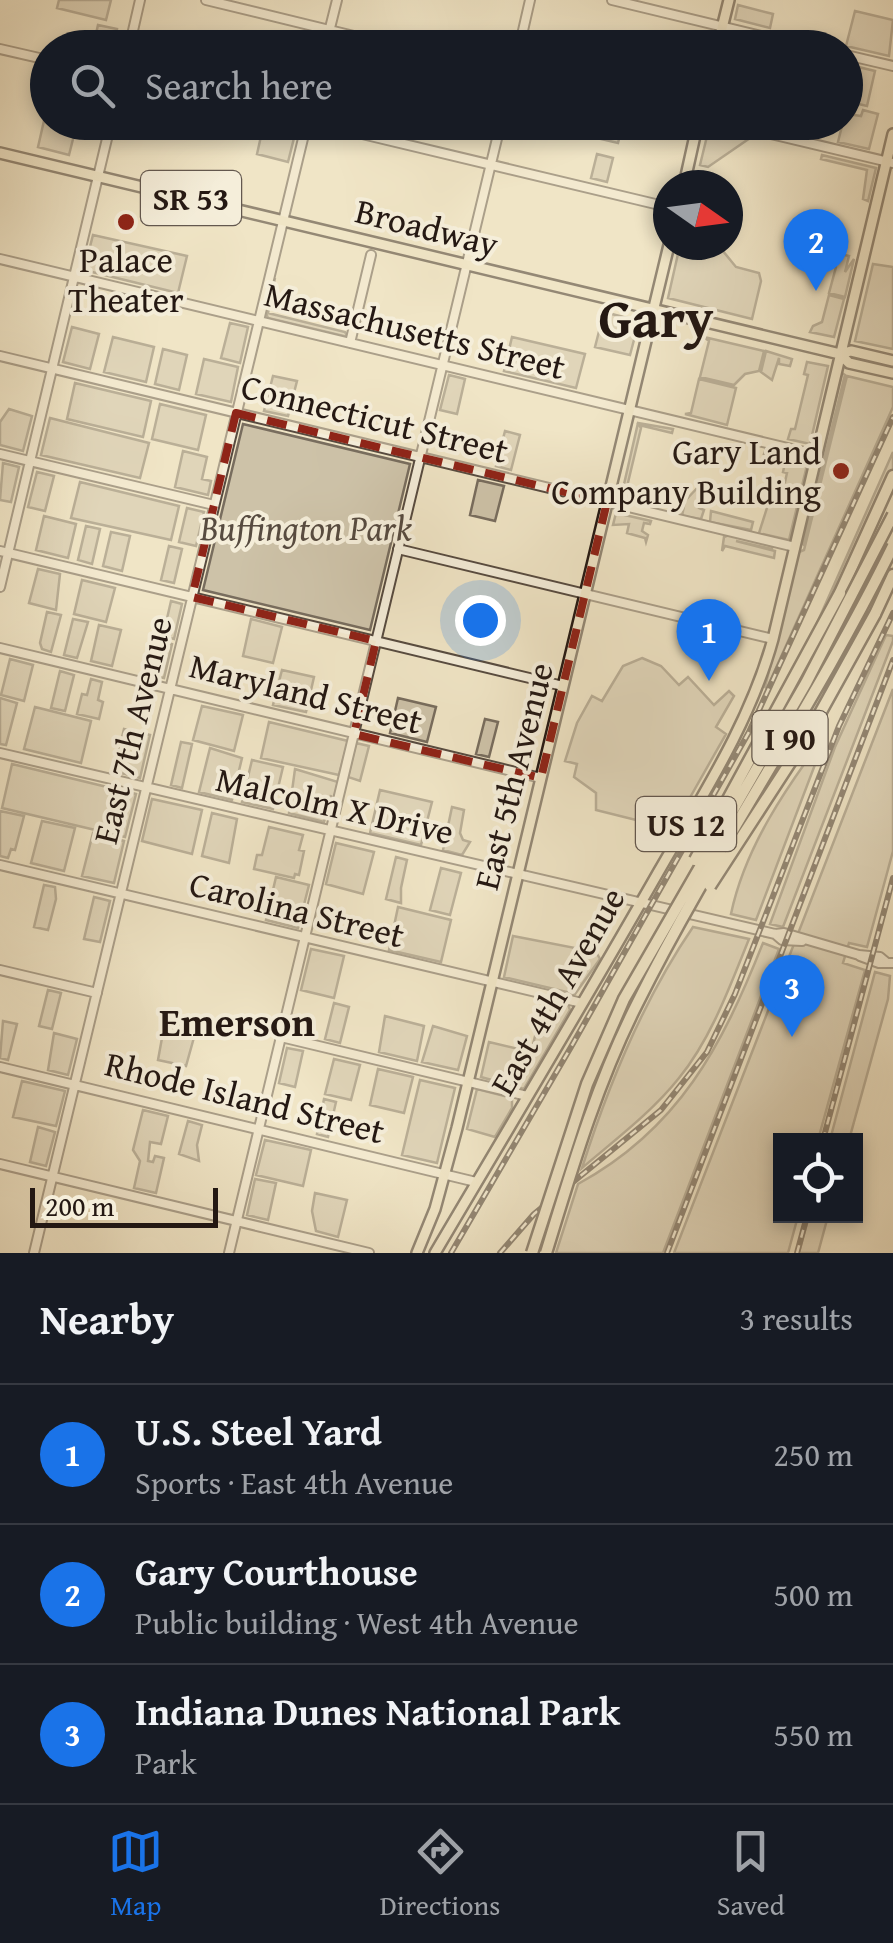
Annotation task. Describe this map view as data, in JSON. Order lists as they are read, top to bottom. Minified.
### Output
{"streets":{"highway":["I 90"],"main road":["SR 53","Broadway","East 5th Avenue","US 12","East 4th Avenue"],"street":["Massachusetts Street","Connecticut Street","Maryland Street","East 7th Avenue","Malcolm X Drive","Carolina Street","Rhode Island Street"]},"crossings":[["Broadway","East 7th Avenue"],["Broadway","East 5th Avenue"],["Broadway","US 12"],["Broadway","East 4th Avenue"],["Massachusetts Street","East 7th Avenue"],["Massachusetts Street","East 5th Avenue"],["Massachusetts Street","East 4th Avenue"],["Connecticut Street","East 7th Avenue"],["Connecticut Street","East 5th Avenue"],["Connecticut Street","East 4th Avenue"],["Maryland Street","East 7th Avenue"],["Maryland Street","East 5th Avenue"],["East 7th Avenue","Malcolm X Drive"],["East 7th Avenue","Carolina Street"],["East 7th Avenue","Rhode Island Street"],["East 5th Avenue","Malcolm X Drive"],["East 5th Avenue","Carolina Street"],["East 5th Avenue","Rhode Island Street"],["Malcolm X Drive","East 4th Avenue"],["US 12","East 4th Avenue"],["Carolina Street","East 4th Avenue"],["East 4th Avenue","Rhode Island Street"]],"districts":["Gary","Emerson"],"parks":["Buffington Park"],"places":["Palace Theater","Gary Land Company Building"],"scale_bar":"200 m","north":"right","page":{"search":"Search here","pins":["2","1","3"],"scale":"200 m","heading":["Nearby","3 results"],"list":[{"mark":"1","name":"U.S. Steel Yard","note":"Sports · East 4th Avenue","value":"250 m"},{"mark":"2","name":"Gary Courthouse","note":"Public building · West 4th Avenue","value":"500 m"},{"mark":"3","name":"Indiana Dunes National Park","note":"Park","value":"550 m"}],"nav":["Map","Directions","Saved"]}}
